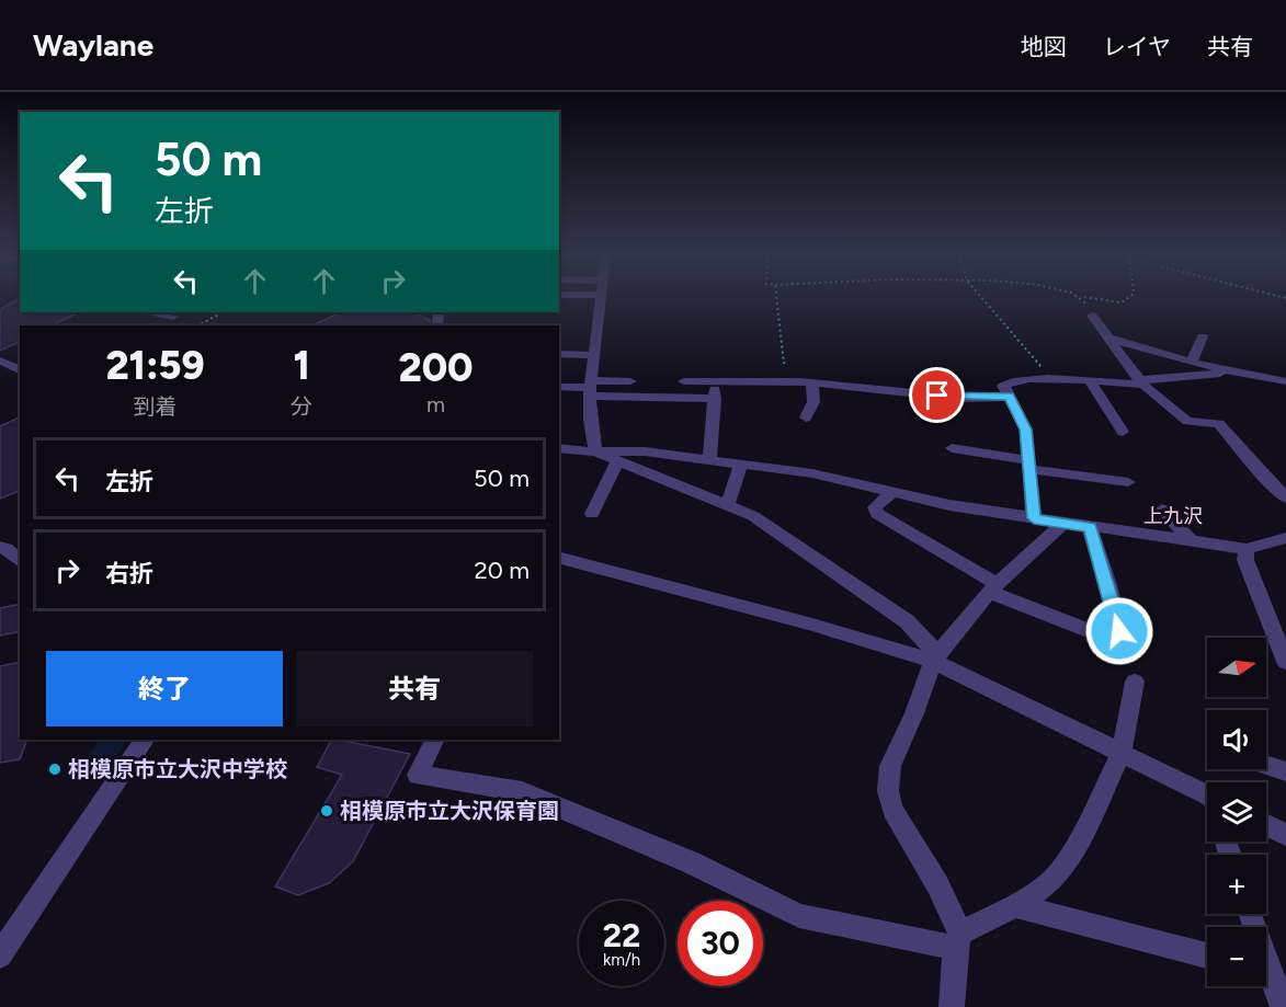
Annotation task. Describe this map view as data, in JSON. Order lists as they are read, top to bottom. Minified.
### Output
{"districts":["上九沢"],"places":["相模原市立大沢中学校","相模原市立大沢保育園"],"north":"right","page":{"header":"Waylane","nav":["地図","レイヤ","共有"],"turn":["50 m","左折"],"eta":["21:59","到着","1","分","200","m"],"list":[{"name":"左折","value":"50 m"},{"name":"右折","value":"20 m"}],"map_buttons":["+","−"],"buttons":["終了","共有"],"speed":"22 km/h","limit":"30"}}
